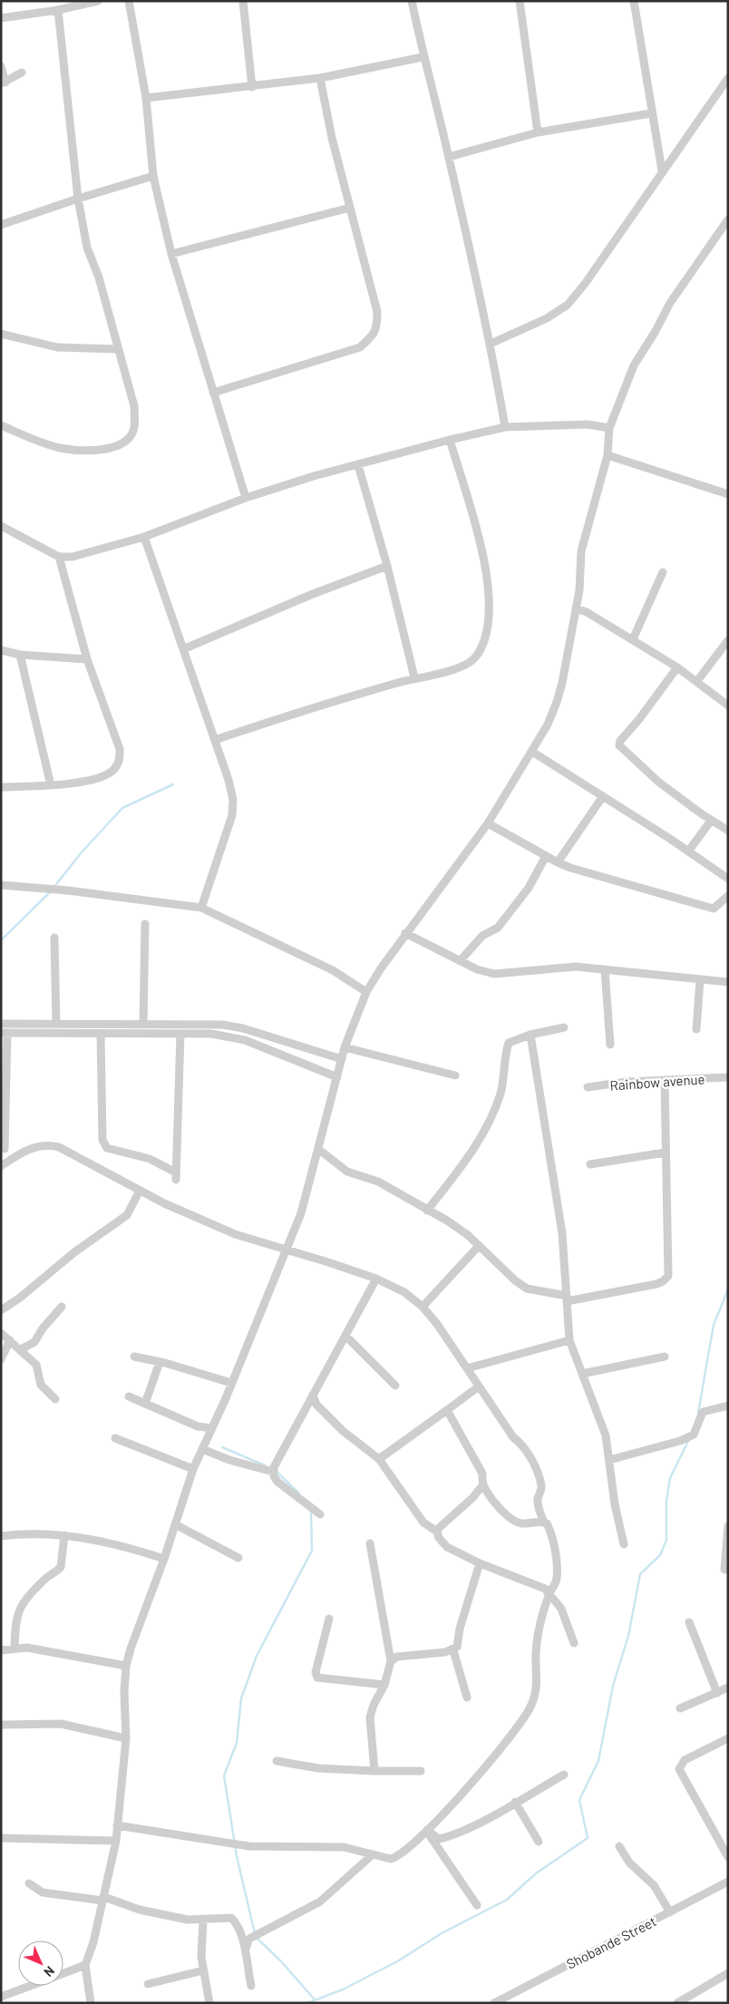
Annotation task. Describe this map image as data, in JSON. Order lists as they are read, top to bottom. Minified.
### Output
{"streets":{"street":["Rainbow avenue","Shobande Street"]},"north":"bottom right"}
